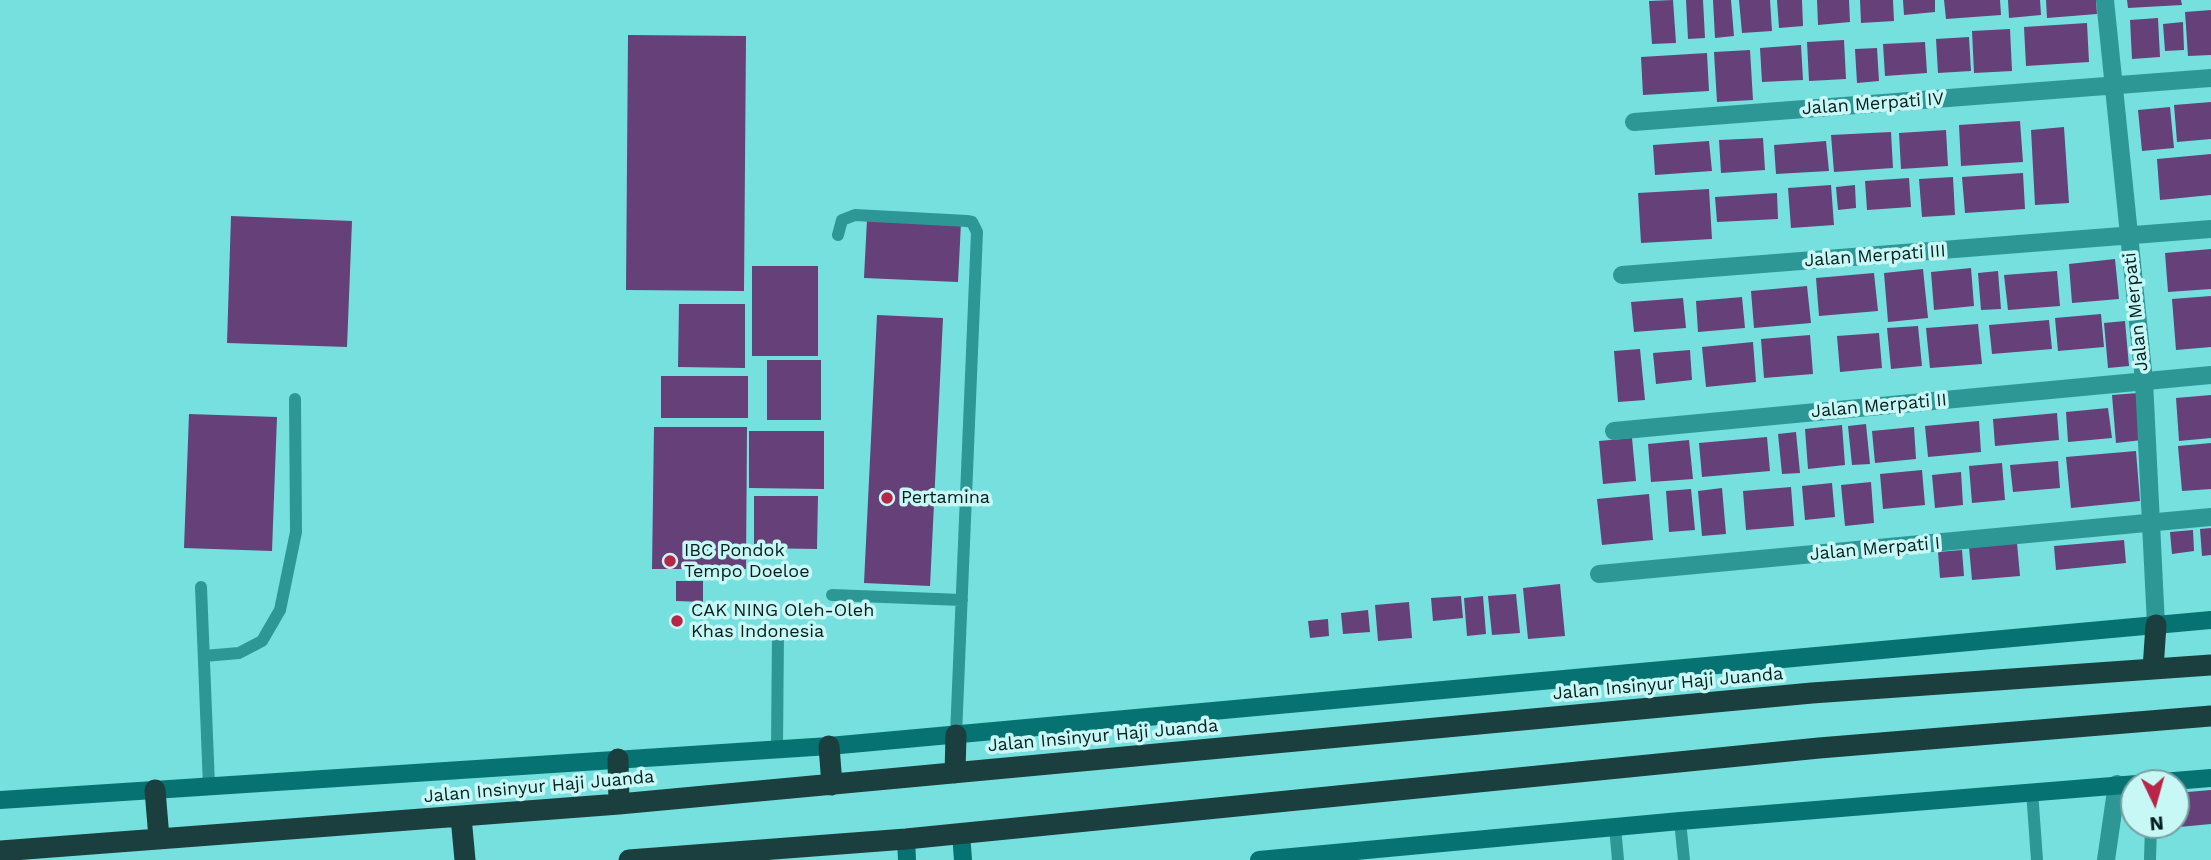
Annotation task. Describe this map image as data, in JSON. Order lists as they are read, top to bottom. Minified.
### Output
{"streets":{"highway":["Jalan Insinyur Haji Juanda"],"street":["Jalan Merpati IV","Jalan Merpati III","Jalan Merpati","Jalan Merpati II","Jalan Merpati I"]},"crossings":[["Jalan Merpati IV","Jalan Merpati"],["Jalan Merpati III","Jalan Merpati"],["Jalan Merpati","Jalan Merpati II"],["Jalan Merpati","Jalan Merpati I"],["Jalan Merpati","Jalan Insinyur Haji Juanda"]],"places":["Pertamina","IBC Pondok Tempo Doeloe","CAK NING Oleh-Oleh Khas Indonesia"],"north":"bottom"}
